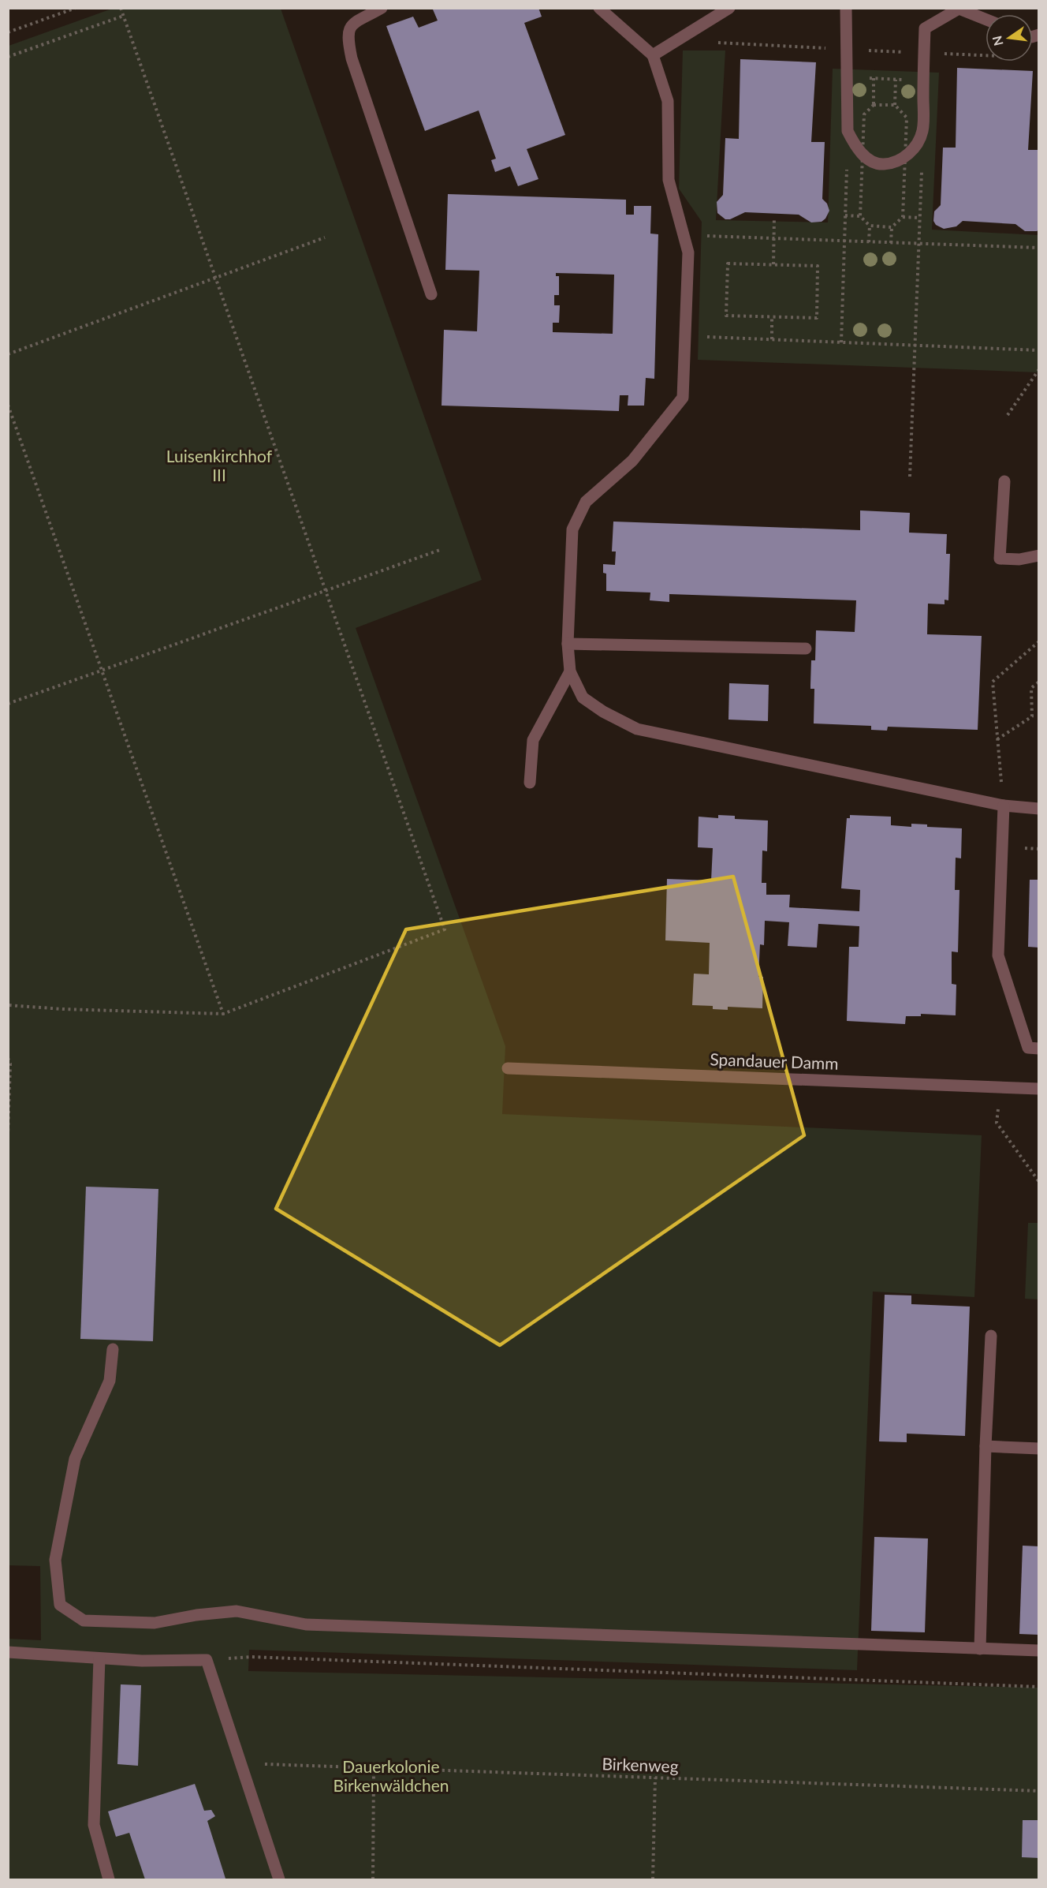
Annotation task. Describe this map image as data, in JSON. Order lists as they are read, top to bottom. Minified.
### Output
{"streets":{"street":["Spandauer Damm"],"path":["Birkenweg"]},"parks":["Luisenkirchhof III","Dauerkolonie Birkenwäldchen"],"north":"left"}
